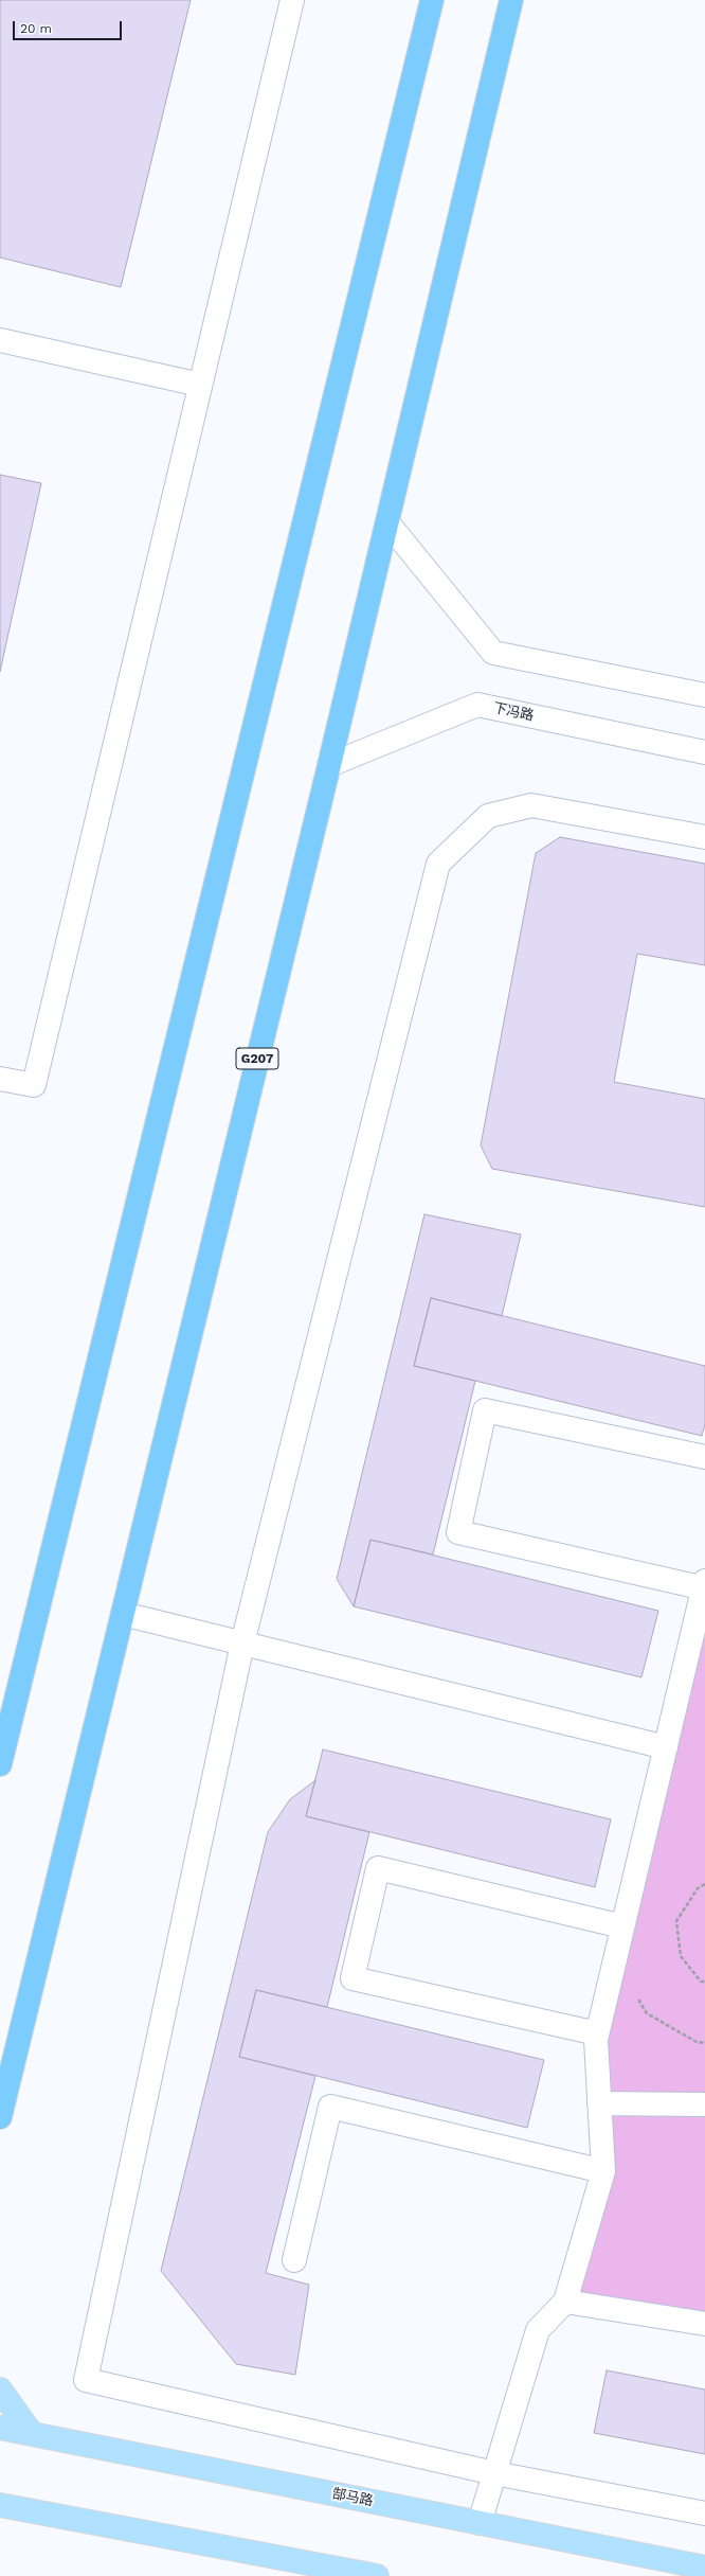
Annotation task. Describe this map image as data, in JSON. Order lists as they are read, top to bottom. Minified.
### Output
{"streets":{"highway":["G207"],"main road":["郜马路"],"street":["下冯路"]},"crossings":[["下冯路","G207"]],"scale_bar":"20 m"}
